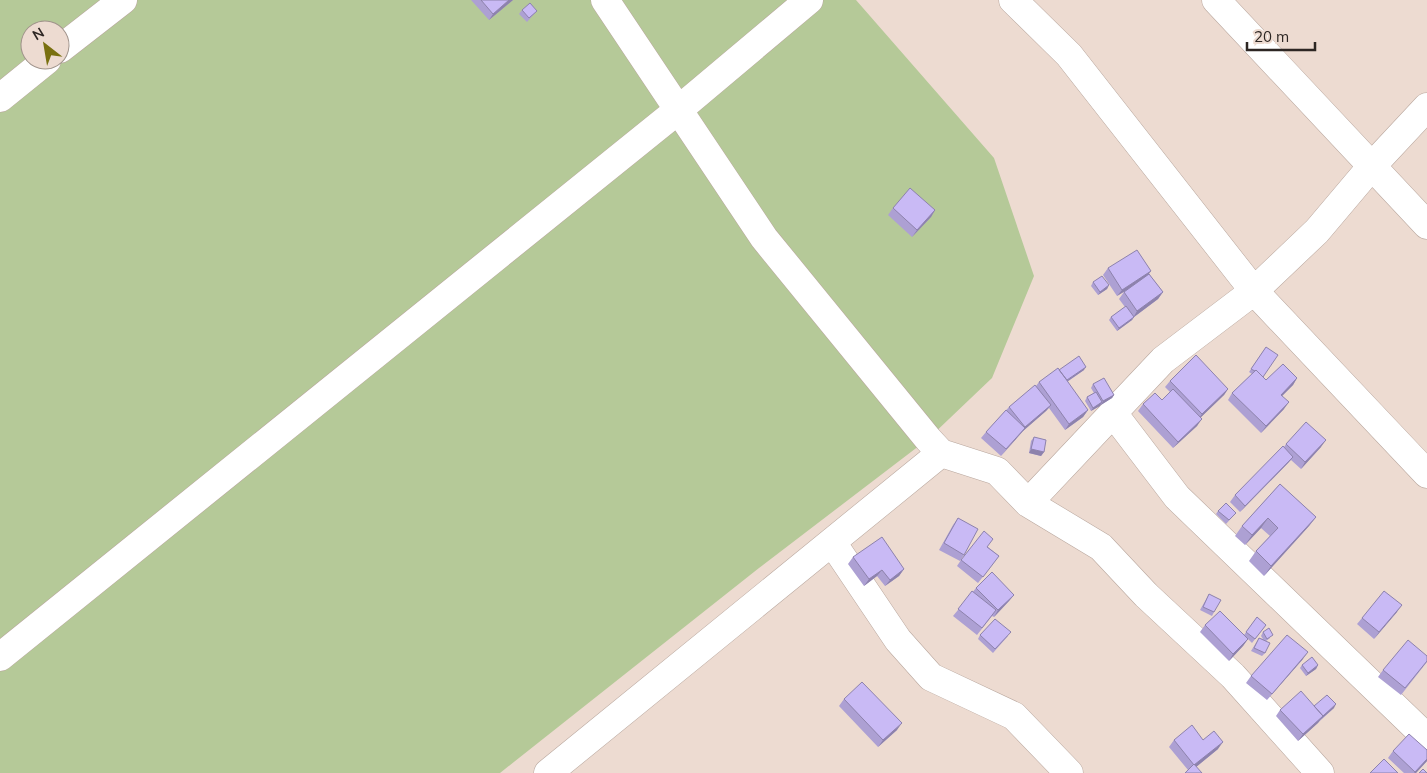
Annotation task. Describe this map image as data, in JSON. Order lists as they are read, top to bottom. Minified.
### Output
{"scale_bar":"20 m","north":"top left"}
